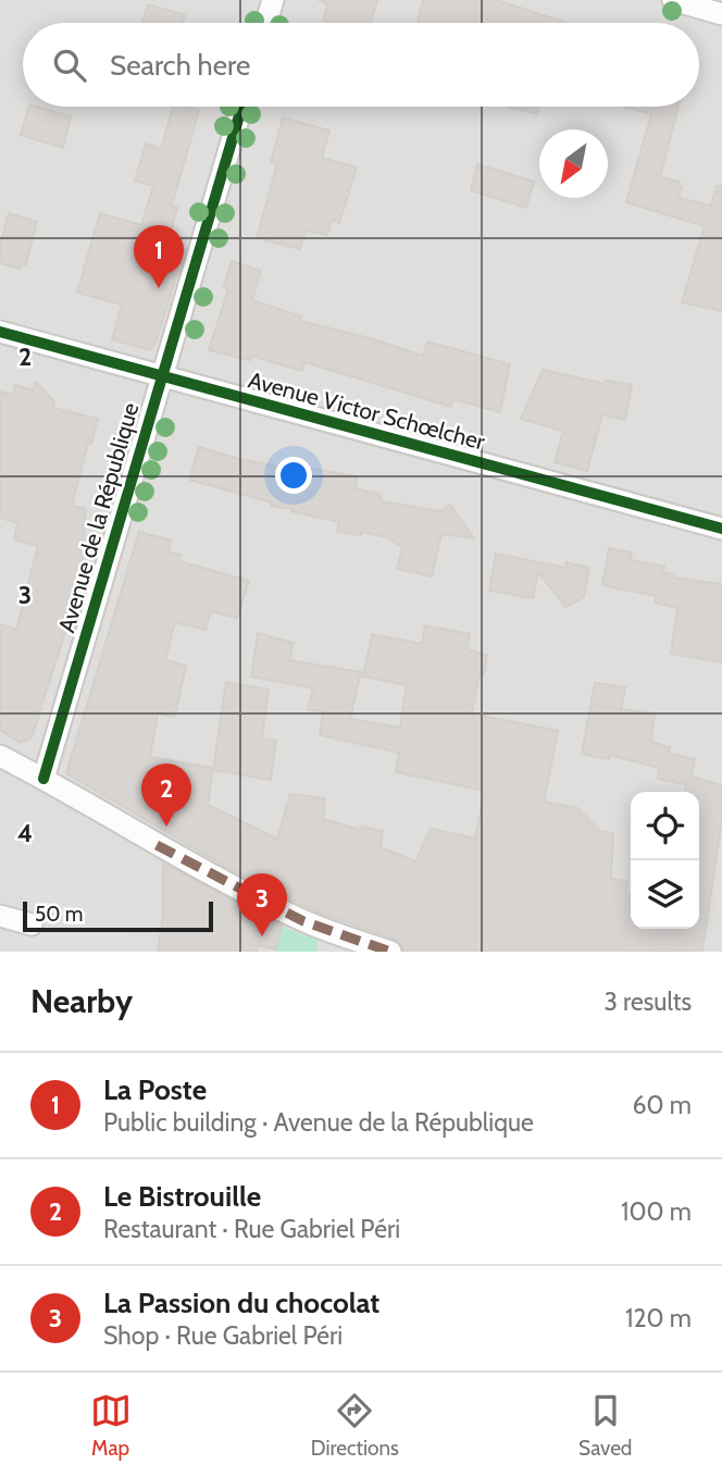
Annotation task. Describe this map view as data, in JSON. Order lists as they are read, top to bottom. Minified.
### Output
{"streets":{"street":["Avenue Victor Schœlcher","Avenue de la République"]},"crossings":[["Avenue Victor Schœlcher","Avenue de la République"]],"scale_bar":"50 m","north":"bottom left","page":{"search":"Search here","pins":["1","2","3"],"scale":"50 m","heading":["Nearby","3 results"],"list":[{"mark":"1","name":"La Poste","note":"Public building · Avenue de la République","value":"60 m"},{"mark":"2","name":"Le Bistrouille","note":"Restaurant · Rue Gabriel Péri","value":"100 m"},{"mark":"3","name":"La Passion du chocolat","note":"Shop · Rue Gabriel Péri","value":"120 m"}],"nav":["Map","Directions","Saved"]},"grid":{"rows":["2","3","4"]}}
